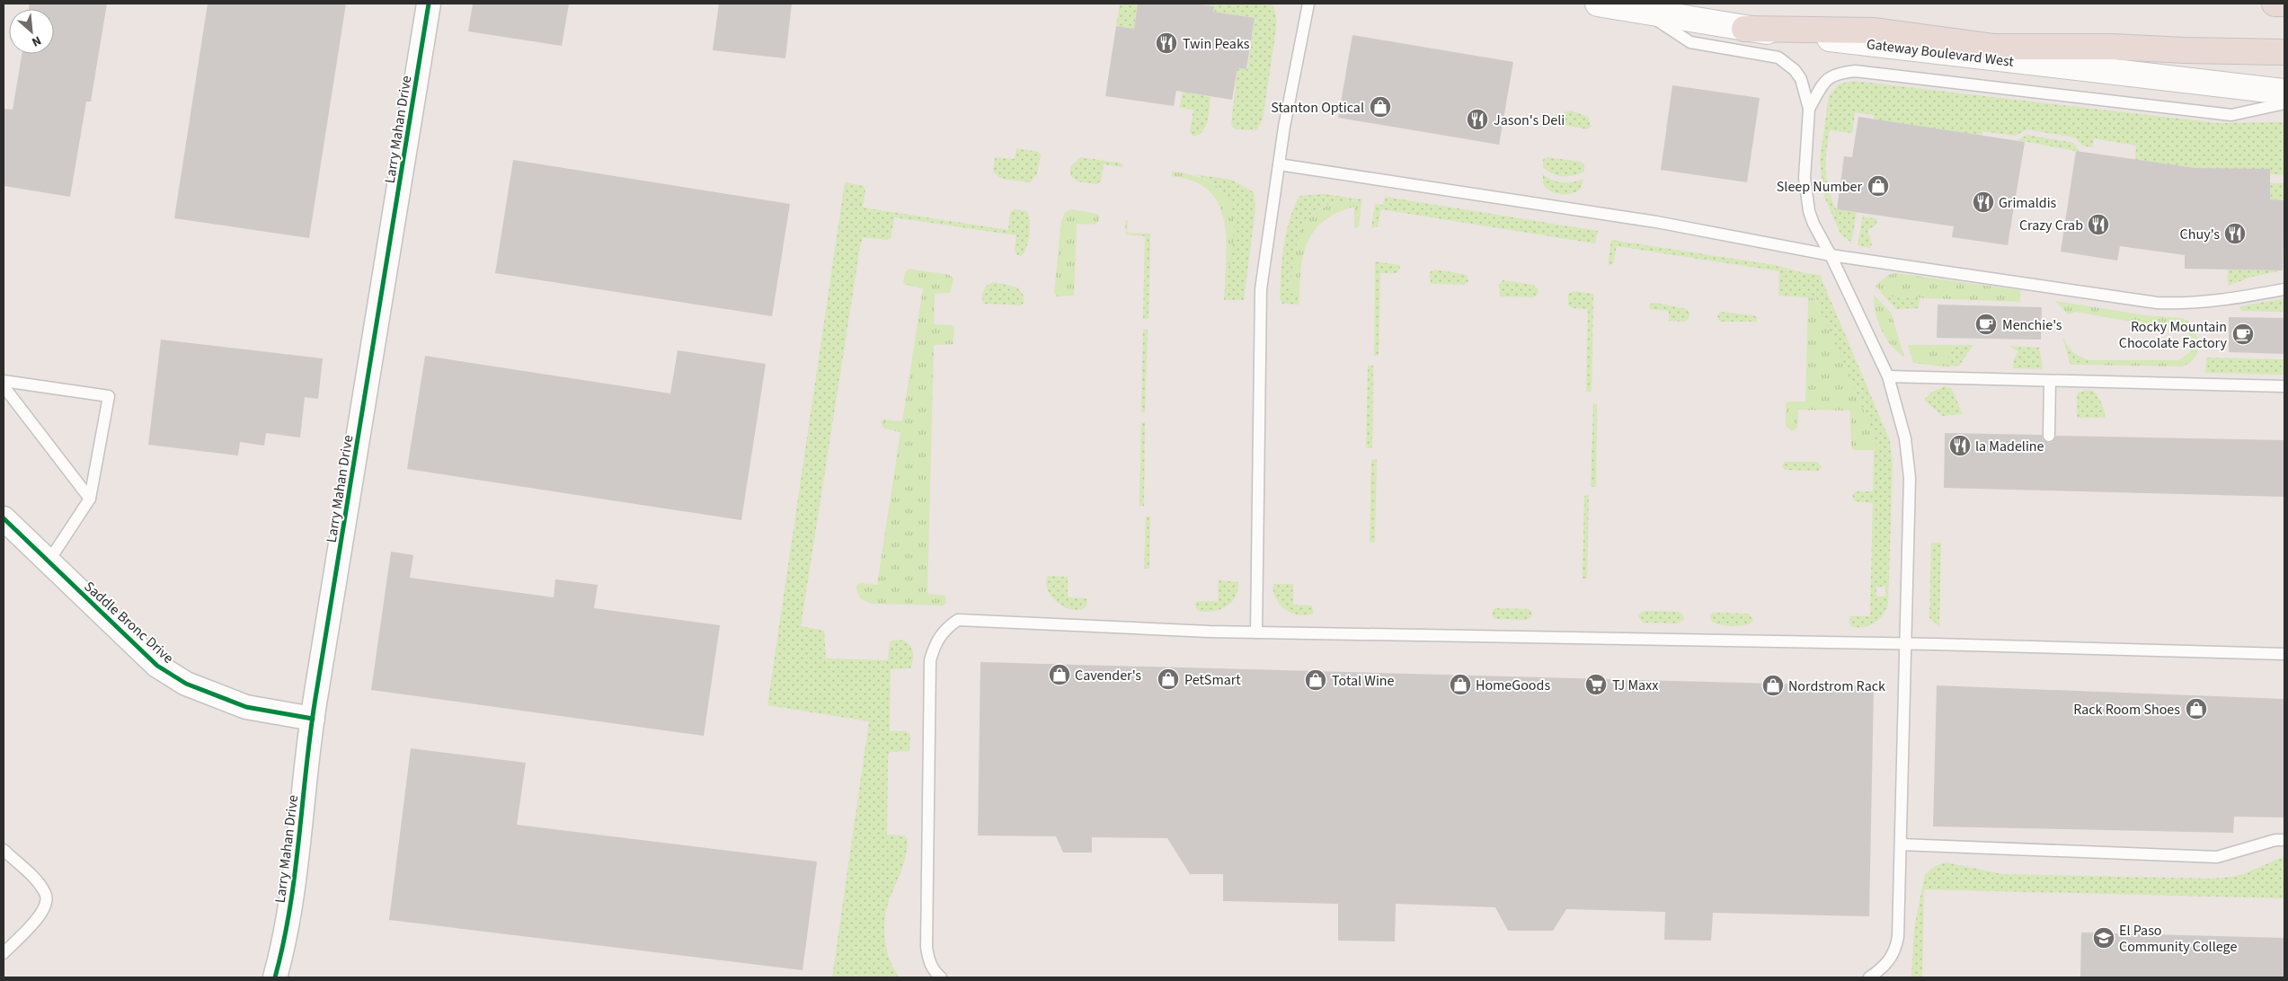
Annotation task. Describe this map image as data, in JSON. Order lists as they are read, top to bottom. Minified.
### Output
{"streets":{"main road":["Gateway Boulevard West"],"street":["Larry Mahan Drive","Saddle Bronc Drive"]},"crossings":[["Larry Mahan Drive","Saddle Bronc Drive"]],"places":{"restaurant":["Twin Peaks","Jason's Deli","Grimaldis","Crazy Crab","Chuy's","la Madeline"],"shop":["Stanton Optical","Sleep Number","Cavender's","PetSmart","Total Wine","HomeGoods","Nordstrom Rack","Rack Room Shoes"],"cafe":["Menchie's","Rocky Mountain Chocolate Factory"],"supermarket":["TJ Maxx"],"school or university":["El Paso Community College"]},"north":"bottom right"}
